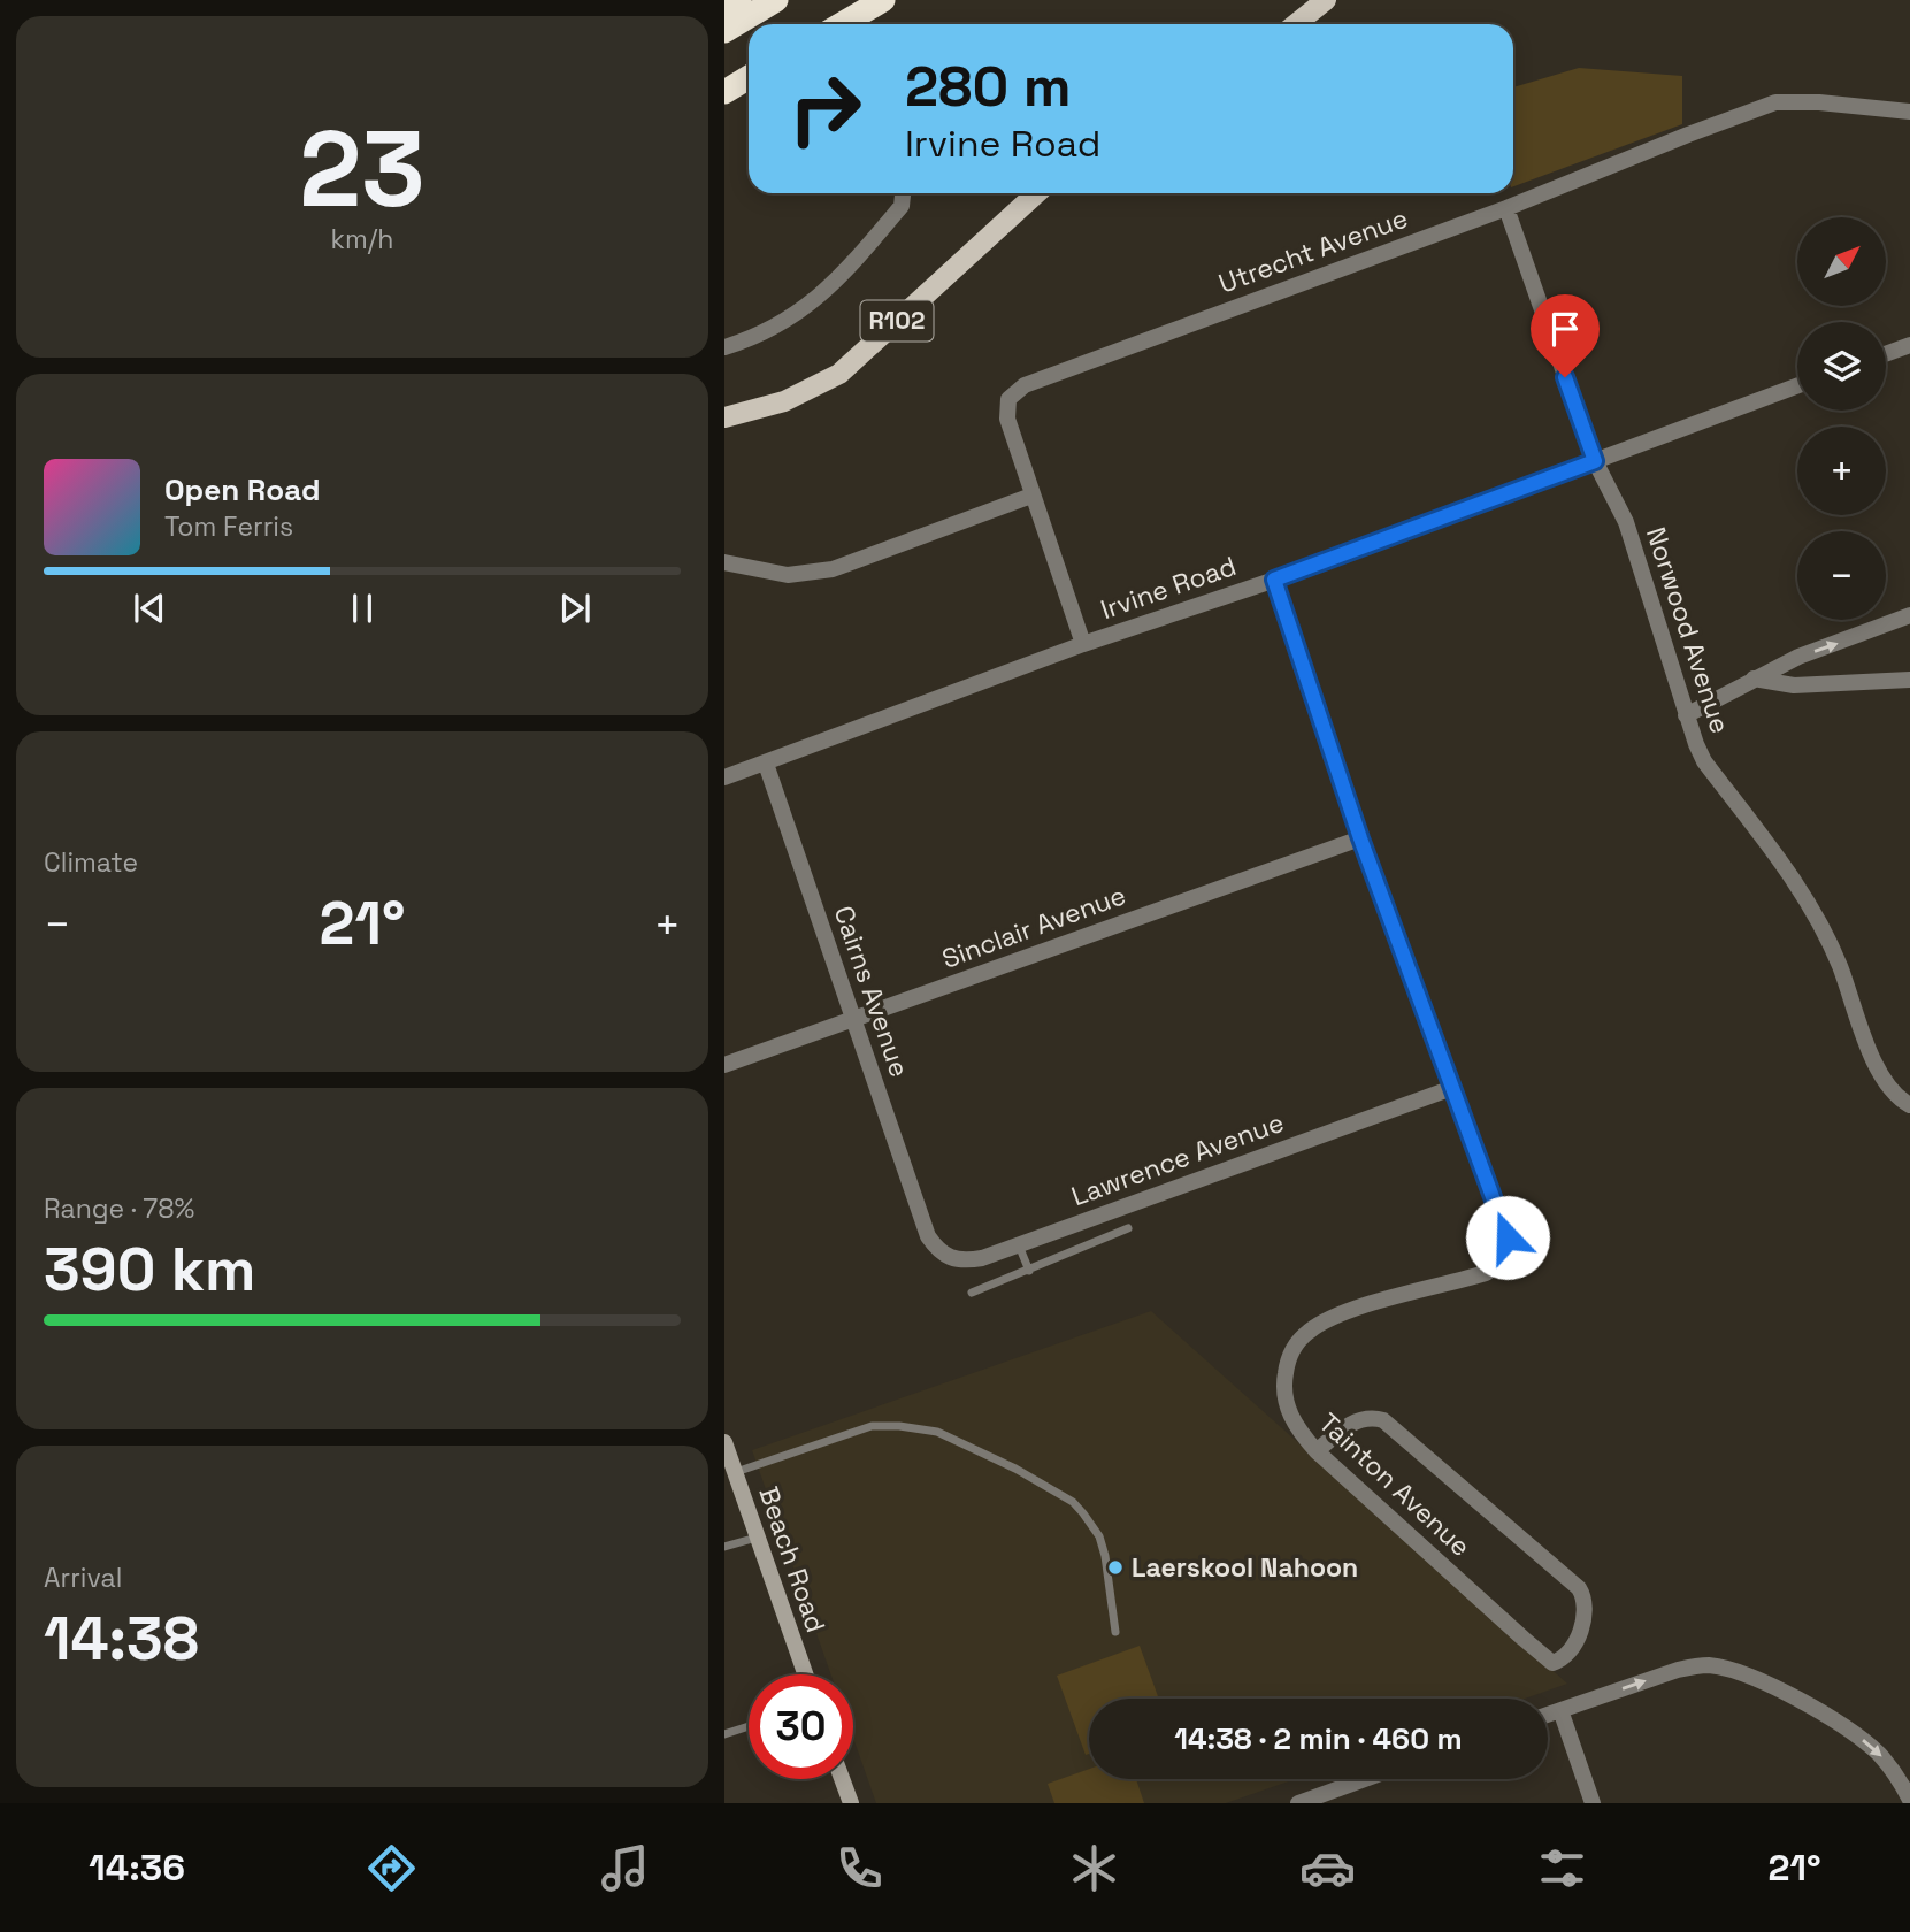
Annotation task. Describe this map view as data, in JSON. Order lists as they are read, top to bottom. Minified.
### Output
{"streets":{"main road":["R102"],"street":["Utrecht Avenue","Irvine Road","Norwood Avenue","Sinclair Avenue","Cairns Avenue","Lawrence Avenue","Tainton Avenue","Beach Road"]},"crossings":[["Utrecht Avenue","Norwood Avenue"],["Irvine Road","Norwood Avenue"],["Irvine Road","Cairns Avenue"],["Irvine Road","Tainton Avenue"],["Sinclair Avenue","Cairns Avenue"],["Sinclair Avenue","Tainton Avenue"],["Cairns Avenue","Lawrence Avenue"],["Lawrence Avenue","Tainton Avenue"]],"places":["Laerskool Nahoon"],"north":"top right","page":{"tile":[["23","km/h"],"Climate",["Range · 78%","390 km"],["Arrival","14:38"]],"turn":["280 m","Irvine Road"],"map_buttons":["+","−"],"song":["Open Road","Tom Ferris"],"heat":["−","21°","+"],"limit":"30","trip":"14:38 · 2 min · 460 m","tabs":["14:36","21°"]}}
